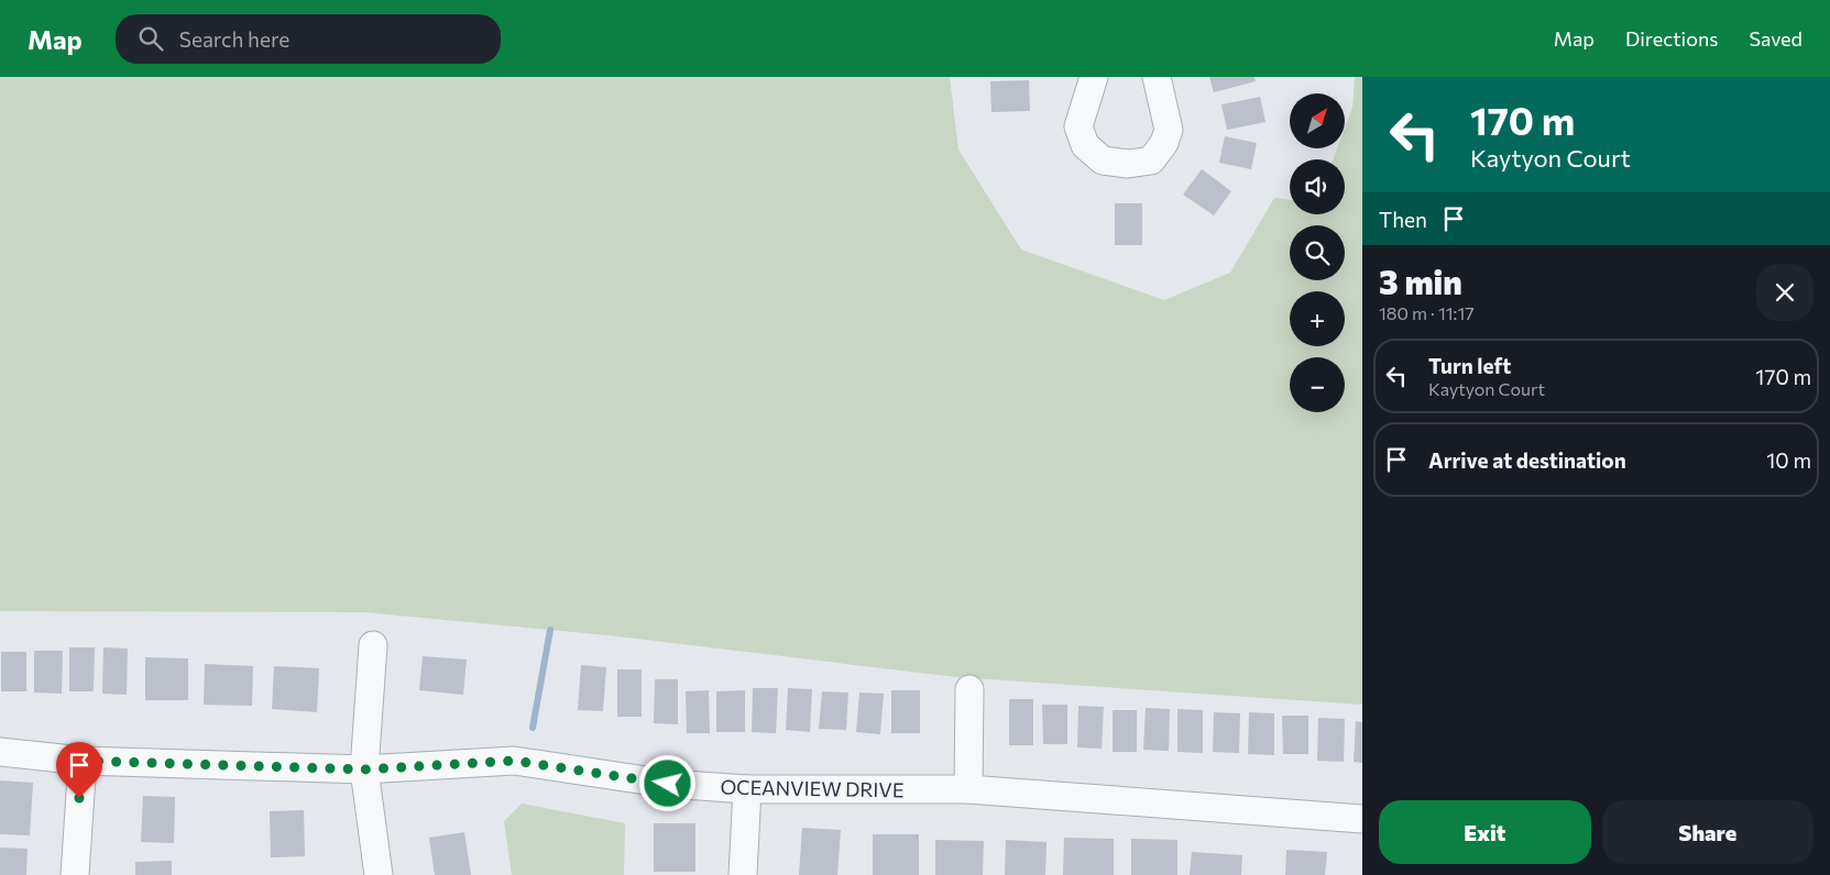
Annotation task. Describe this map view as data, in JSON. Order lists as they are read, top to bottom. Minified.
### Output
{"streets":{"street":["OCEANVIEW DRIVE"]},"north":"top right","page":{"header":"Map","search":"Search here","nav":["Map","Directions","Saved"],"turn":["170 m","Kaytyon Court"],"map_buttons":["+","−"],"then":"Then","heading":["3 min","180 m · 11:17"],"list":[{"name":"Turn left","note":"Kaytyon Court","value":"170 m"},{"name":"Arrive at destination","value":"10 m"}],"buttons":["Exit","Share"]}}
